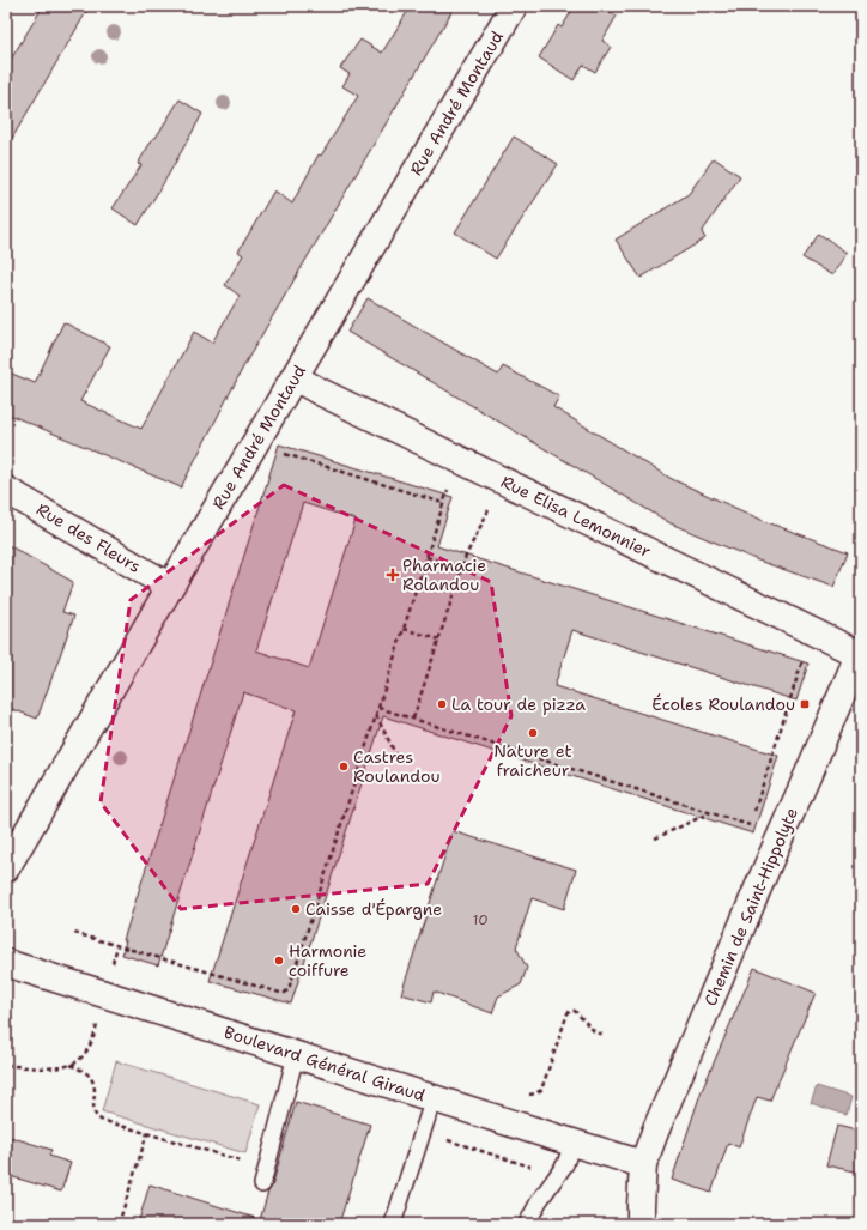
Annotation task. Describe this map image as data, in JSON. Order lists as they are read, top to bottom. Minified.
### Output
{"streets":{"street":["Rue André Montaud","Rue Elisa Lemonnier","Rue des Fleurs","Chemin de Saint-Hippolyte","Boulevard Général Giraud"]},"crossings":[["Rue André Montaud","Rue Elisa Lemonnier"],["Rue André Montaud","Rue des Fleurs"],["Rue Elisa Lemonnier","Chemin de Saint-Hippolyte"],["Chemin de Saint-Hippolyte","Boulevard Général Giraud"]],"places":{"health":["Pharmacie Rolandou"],"other":["La tour de pizza","Nature et fraicheur","Castres Roulandou","Caisse d'Épargne","Harmonie coiffure"],"transit":["Écoles Roulandou"]},"house_numbers":["10"]}
